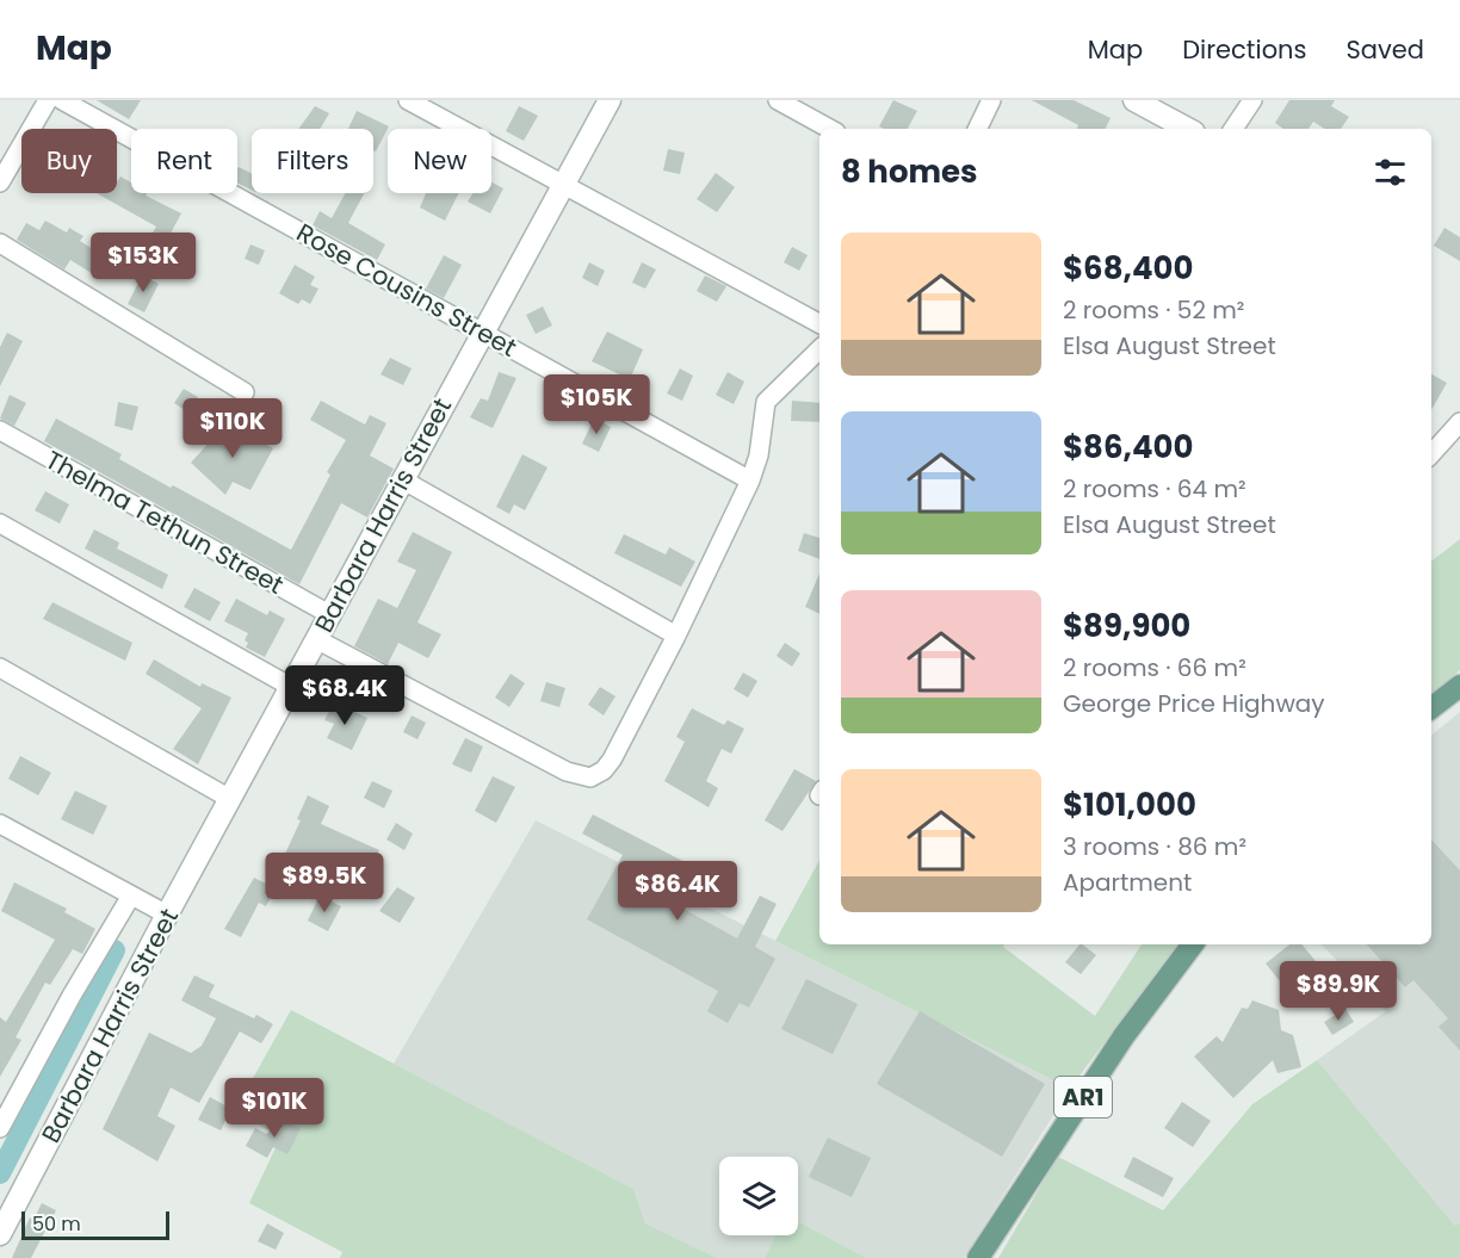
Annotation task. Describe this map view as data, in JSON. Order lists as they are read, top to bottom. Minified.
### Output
{"streets":{"main road":["AR1"],"street":["Rose Cousins Street","Barbara Harris Street","Thelma Tethun Street"]},"crossings":[["Rose Cousins Street","Barbara Harris Street"],["Barbara Harris Street","Thelma Tethun Street"]],"scale_bar":"50 m","page":{"header":"Map","nav":["Map","Directions","Saved"],"chip":["Buy","Rent","Filters","New"],"heading":"8 homes","list":[{"name":"$68,400","note":"2 rooms · 52 m² · Elsa August Street"},{"name":"$86,400","note":"2 rooms · 64 m² · Elsa August Street"},{"name":"$89,900","note":"2 rooms · 66 m² · George Price Highway"},{"name":"$101,000","note":"3 rooms · 86 m² · Apartment"}],"price":["$153K","$105K","$110K","$68.4K","$89.5K","$86.4K","$89.9K","$101K"],"scale":"50 m"}}
